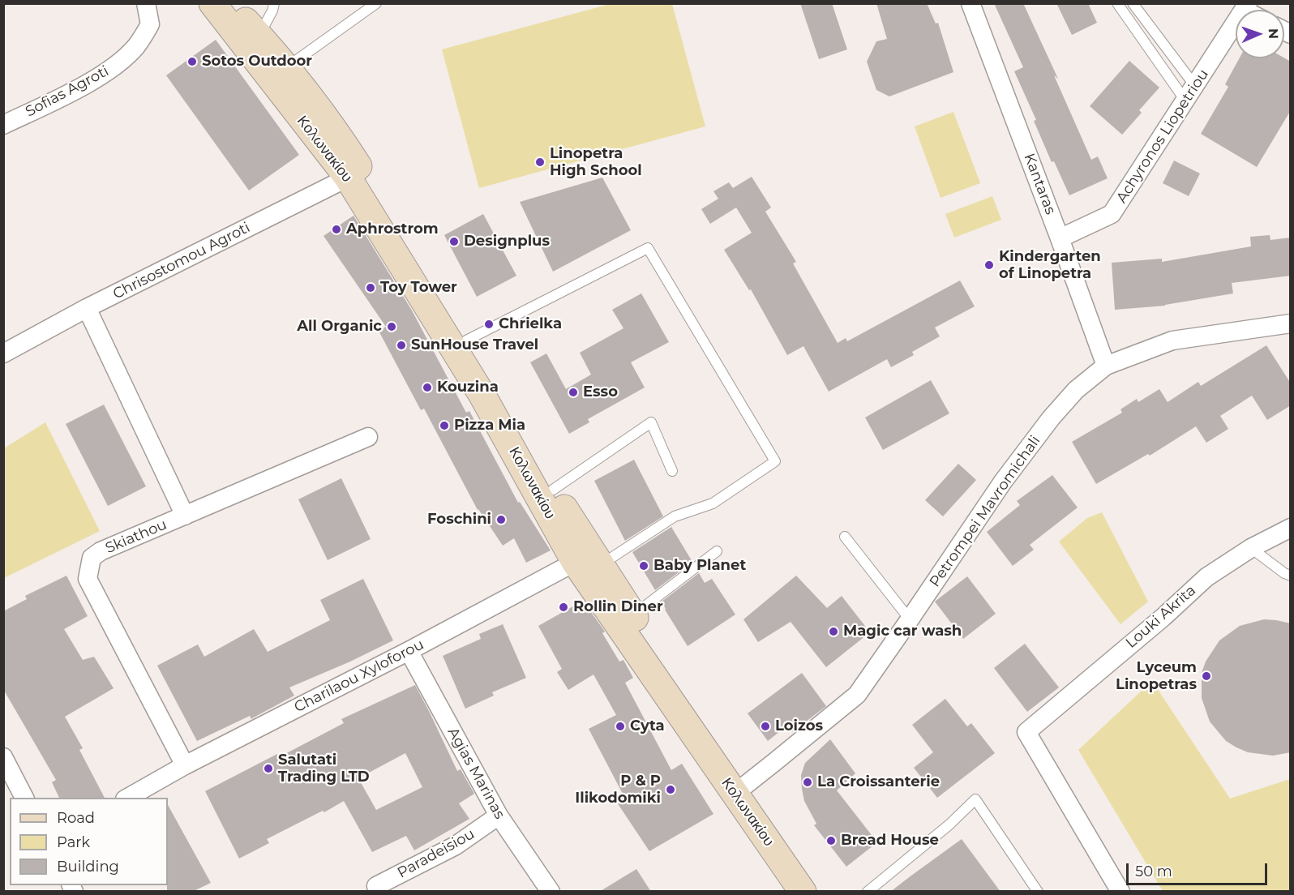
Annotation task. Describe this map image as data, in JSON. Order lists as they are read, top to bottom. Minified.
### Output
{"streets":{"main road":["Κολωνακίου"],"street":["Sofias Agroti","Achyronos Liopetriou","Kantaras","Chrisostomou Agroti","Petrompei Mavromichali","Skiathou","Louki Akrita","Charilaou Xyloforou","Agias Marinas","Paradeisiou"]},"crossings":[["Achyronos Liopetriou","Kantaras"],["Κολωνακίου","Chrisostomou Agroti"],["Κολωνακίου","Petrompei Mavromichali"],["Κολωνακίου","Charilaou Xyloforou"],["Kantaras","Petrompei Mavromichali"],["Skiathou","Charilaou Xyloforou"],["Charilaou Xyloforou","Agias Marinas"],["Agias Marinas","Paradeisiou"]],"places":["Sotos Outdoor","Linopetra High School","Aphrostrom","Designplus","Kindergarten of Linopetra","Toy Tower","Chrielka","All Organic","SunHouse Travel","Kouzina","Esso","Pizza Mia","Foschini","Baby Planet","Rollin Diner","Magic car wash","Lyceum Linopetras","Cyta","Loizos","Salutati Trading LTD","La Croissanterie","P & P Ilikodomiki","Bread House"],"legend":["Road","Park","Building"],"scale_bar":"50 m","north":"right"}
